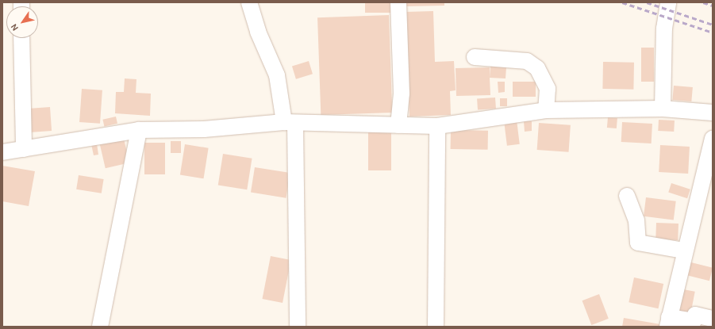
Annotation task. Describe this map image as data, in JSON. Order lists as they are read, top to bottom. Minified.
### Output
{"north":"bottom left"}
